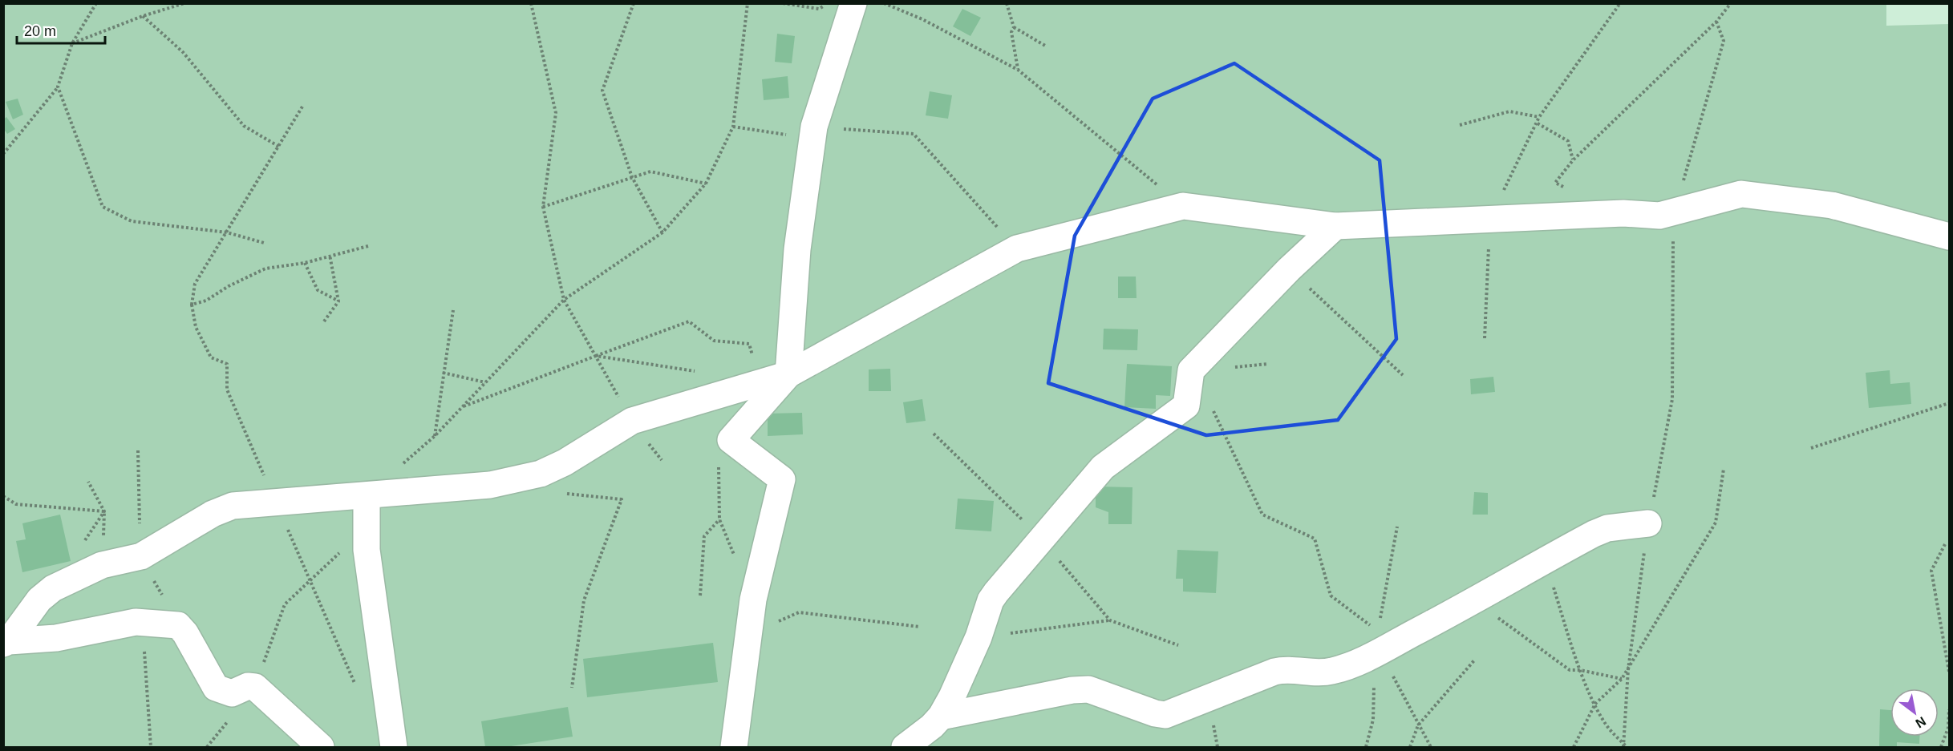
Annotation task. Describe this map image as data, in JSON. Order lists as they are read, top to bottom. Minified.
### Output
{"scale_bar":"20 m","north":"bottom right"}
